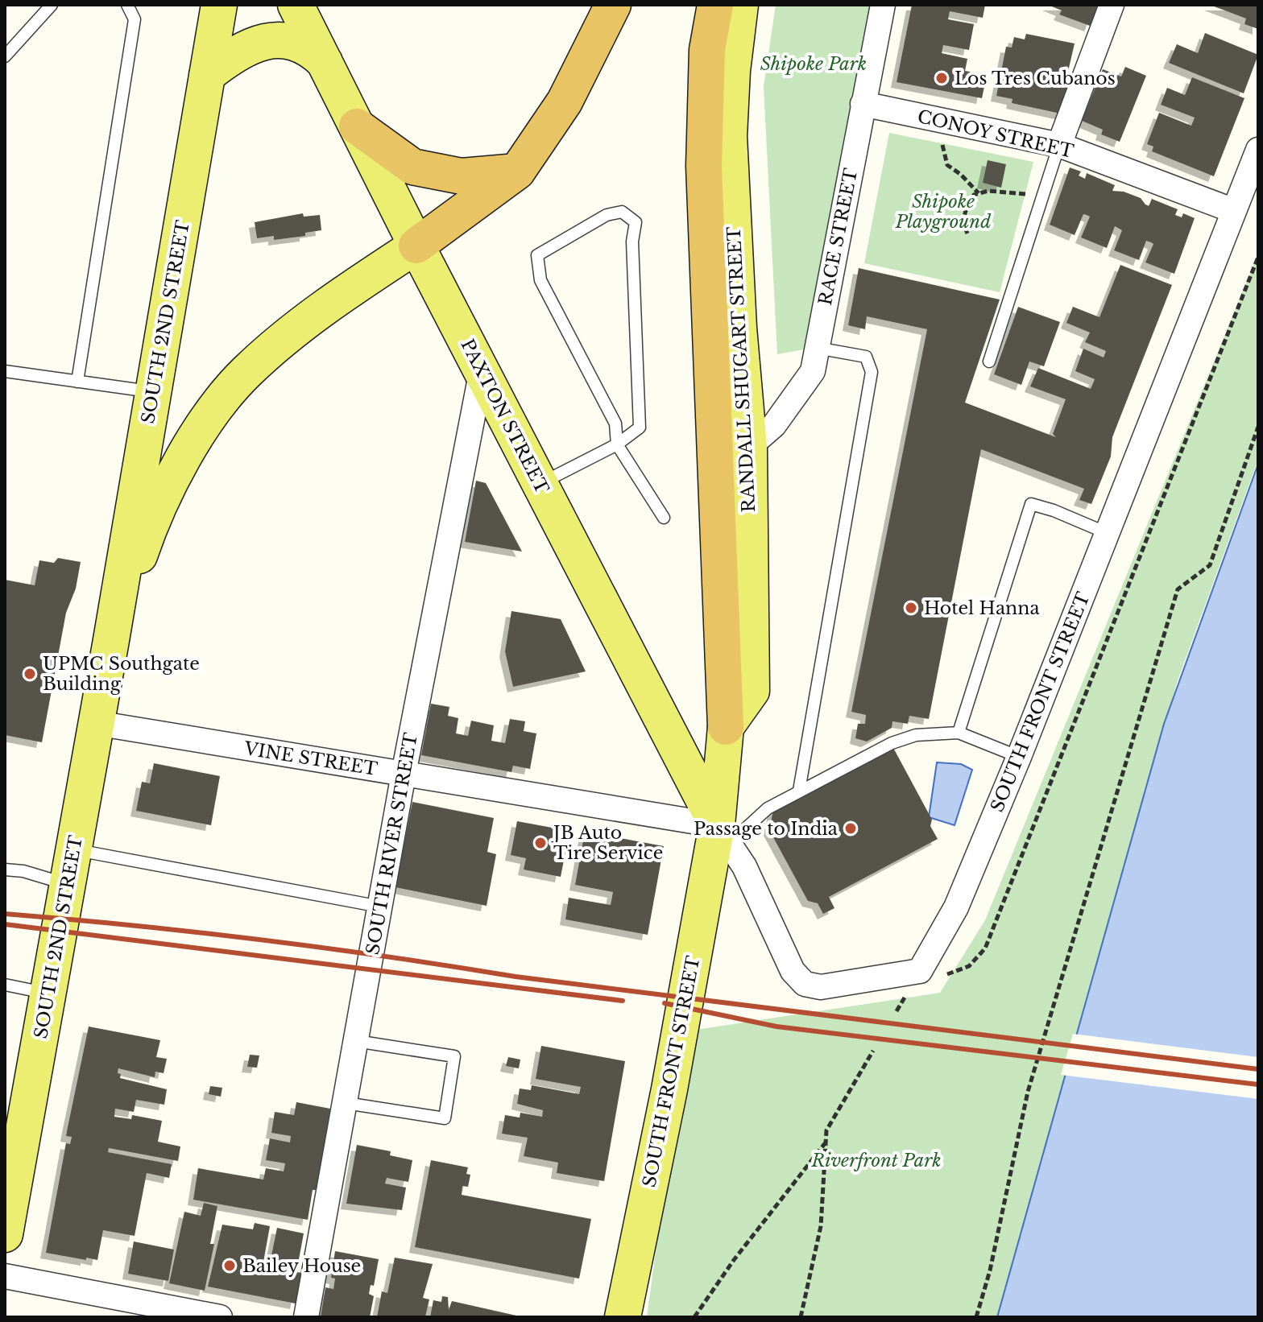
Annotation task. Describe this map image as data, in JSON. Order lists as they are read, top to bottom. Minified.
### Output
{"streets":{"main road":["SOUTH 2ND STREET","RANDALL SHUGART STREET","PAXTON STREET","SOUTH FRONT STREET"],"street":["CONOY STREET","RACE STREET","VINE STREET","SOUTH RIVER STREET"]},"crossings":[["CONOY STREET","RACE STREET"],["CONOY STREET","SOUTH FRONT STREET"],["RACE STREET","RANDALL SHUGART STREET"],["SOUTH 2ND STREET","PAXTON STREET"],["SOUTH 2ND STREET","VINE STREET"],["RANDALL SHUGART STREET","SOUTH FRONT STREET"],["PAXTON STREET","SOUTH FRONT STREET"],["PAXTON STREET","VINE STREET"],["PAXTON STREET","SOUTH RIVER STREET"],["SOUTH FRONT STREET","VINE STREET"],["VINE STREET","SOUTH RIVER STREET"]],"parks":["Shipoke Park","Shipoke Playground","Riverfront Park"],"places":["Los Tres Cubanos","Hotel Hanna","UPMC Southgate Building","Passage to India","JB Auto Tire Service","Bailey House"]}
